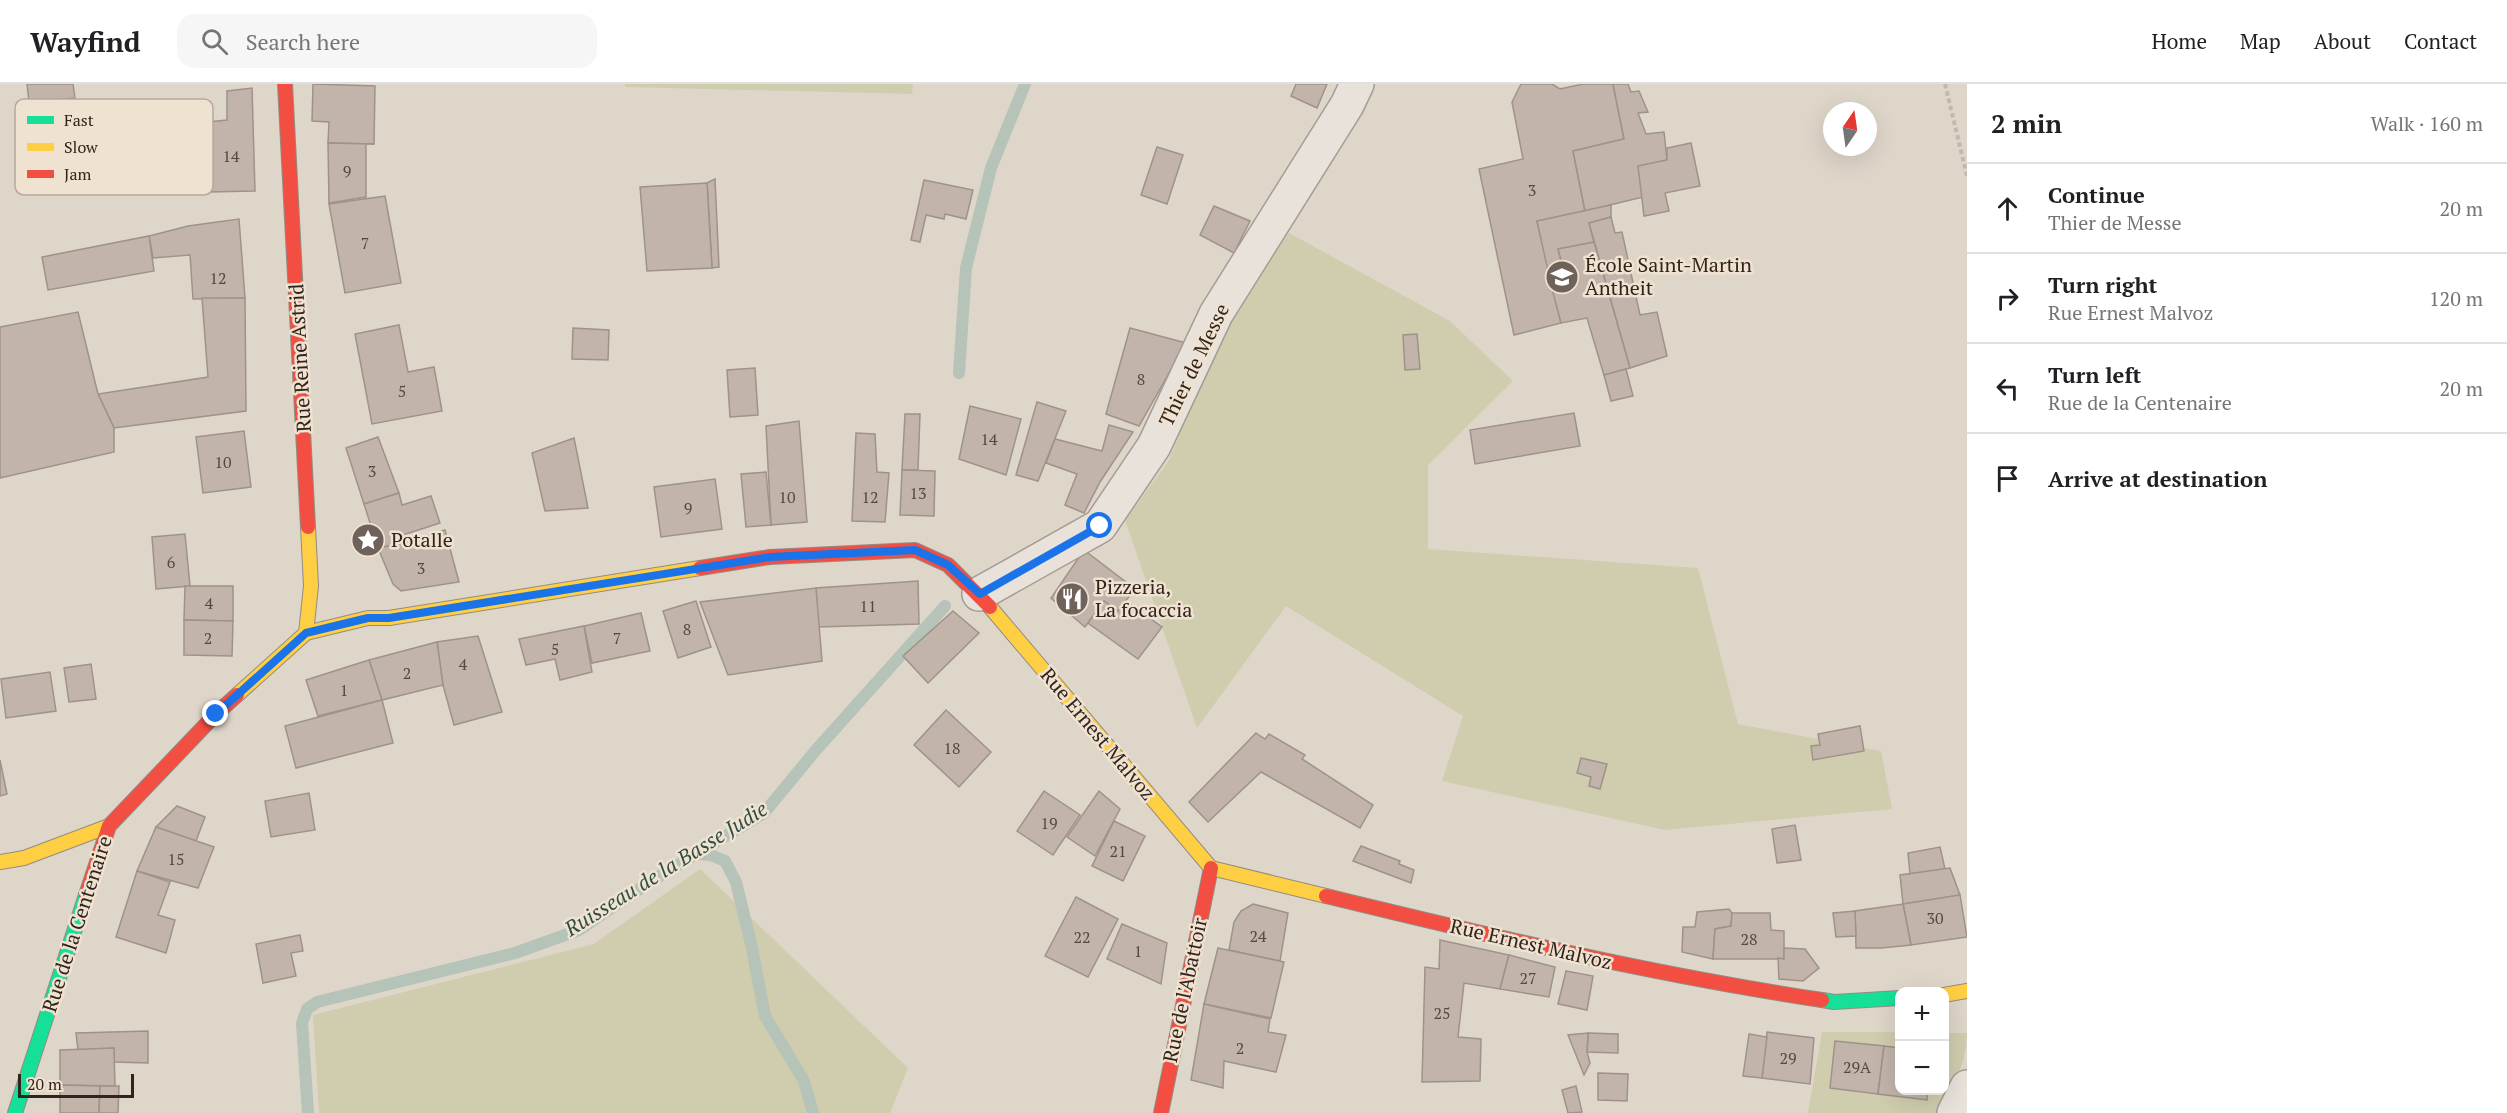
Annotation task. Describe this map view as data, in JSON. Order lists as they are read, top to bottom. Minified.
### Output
{"streets":{"street":["Rue Reine Astrid","Thier de Messe","Rue Ernest Malvoz","Rue de la Centenaire","Rue de l'Abattoir"]},"crossings":[["Rue Reine Astrid","Rue Ernest Malvoz"],["Rue Reine Astrid","Rue de la Centenaire"],["Thier de Messe","Rue Ernest Malvoz"],["Rue Ernest Malvoz","Rue de la Centenaire"],["Rue Ernest Malvoz","Rue de l'Abattoir"]],"water":["Ruisseau de la Basse Judie"],"places":{"school or university":["École Saint-Martin Antheit"],"place":["Potalle"],"restaurant":["Pizzeria, La focaccia"]},"house_numbers":["14","9","3","7","12","8","5","14","10","3","13","10","12","9","6","3","4","11","8","2","7","5","4","2","1","18","19","21","15","30","24","22","28","1","27","25","2","29","29A"],"legend":["Fast","Slow","Jam"],"scale_bar":"20 m","north":"top","page":{"header":"Wayfind","search":"Search here","nav":["Home","Map","About","Contact"],"heading":["2 min","Walk · 160 m"],"list":[["Continue","Thier de Messe","20 m"],["Turn right","Rue Ernest Malvoz","120 m"],["Turn left","Rue de la Centenaire","20 m"],"Arrive at destination"],"map_buttons":["+","−"],"scale":"20 m"}}
